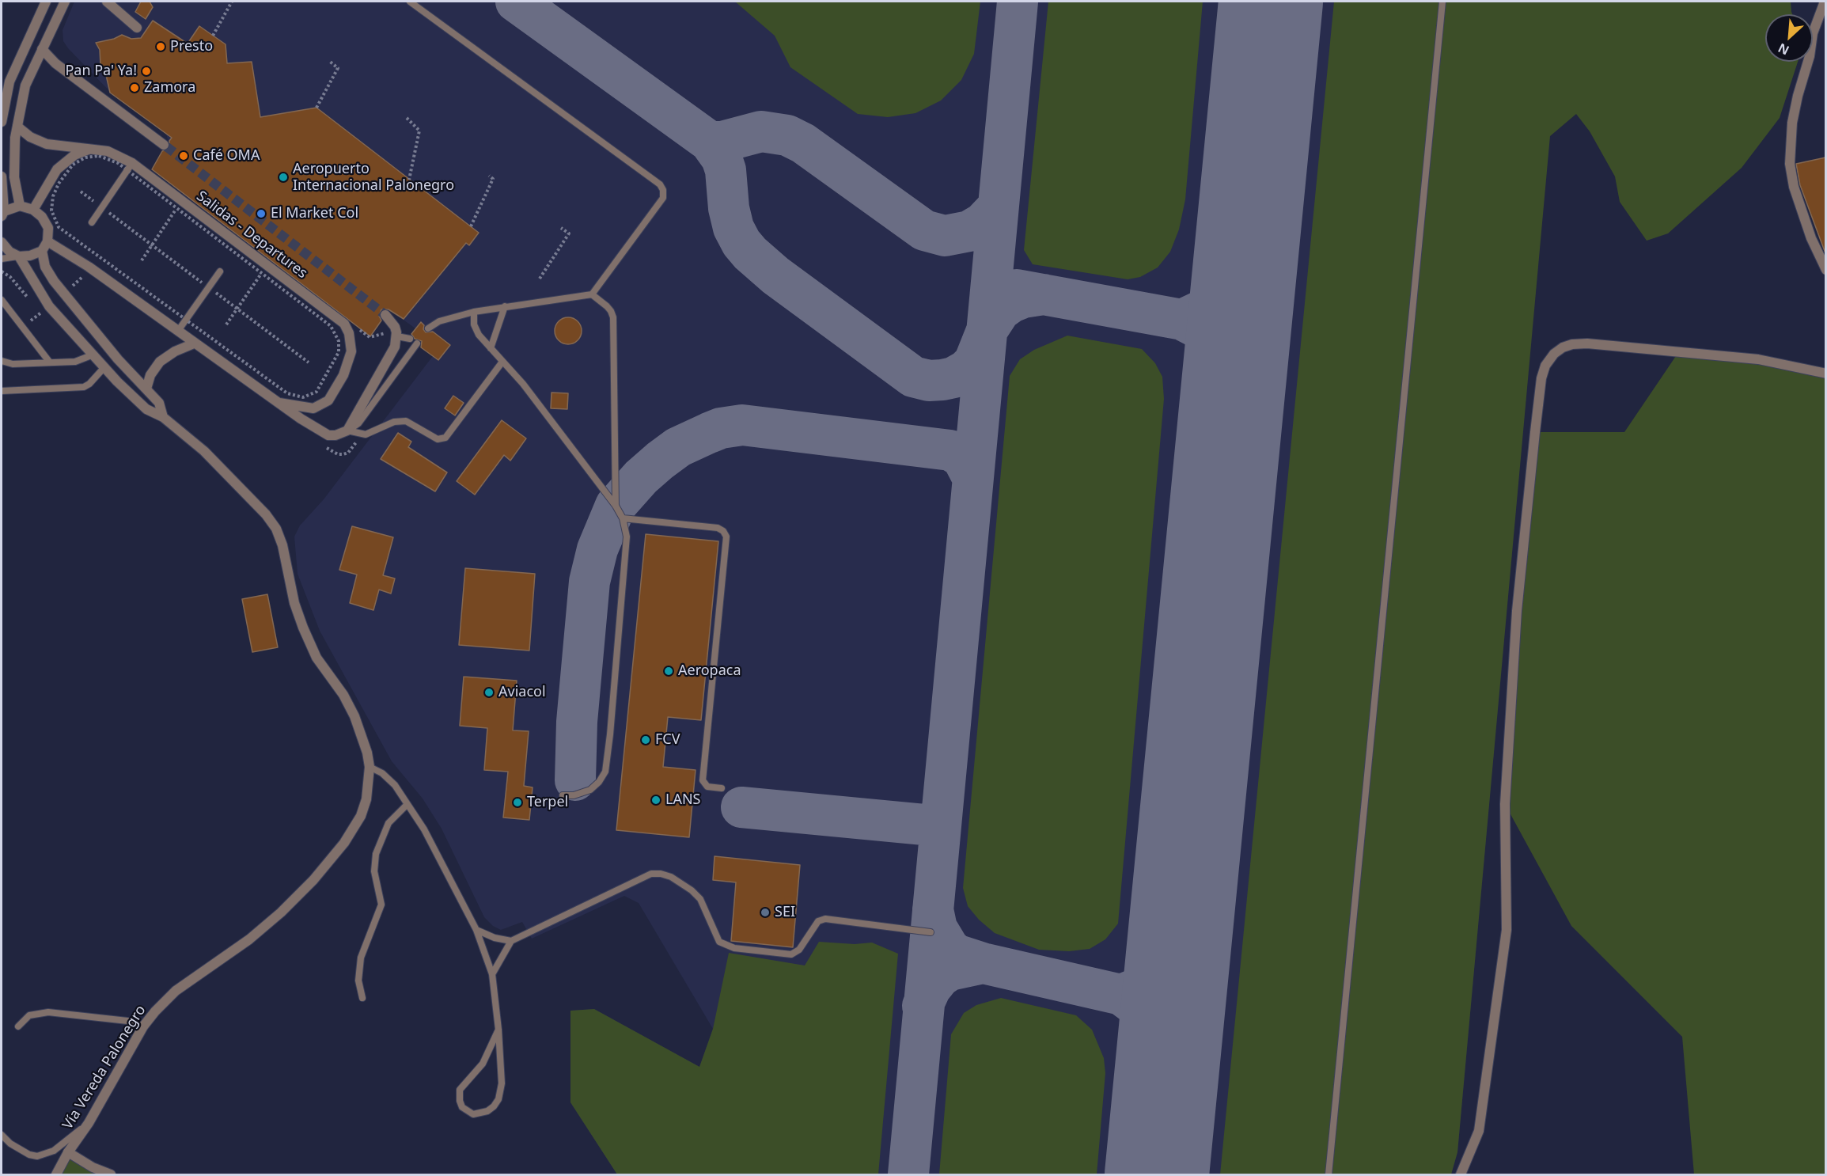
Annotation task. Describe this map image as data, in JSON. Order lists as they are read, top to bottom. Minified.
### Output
{"streets":{"street":["Salidas - Departures","Vía Vereda Palonegro"]},"places":["Presto","Pan Pa' Ya!","Zamora","Café OMA","Aeropuerto Internacional Palonegro","El Market Col","Aeropaca","Aviacol","FCV","LANS","Terpel","SEI"],"north":"bottom left"}
